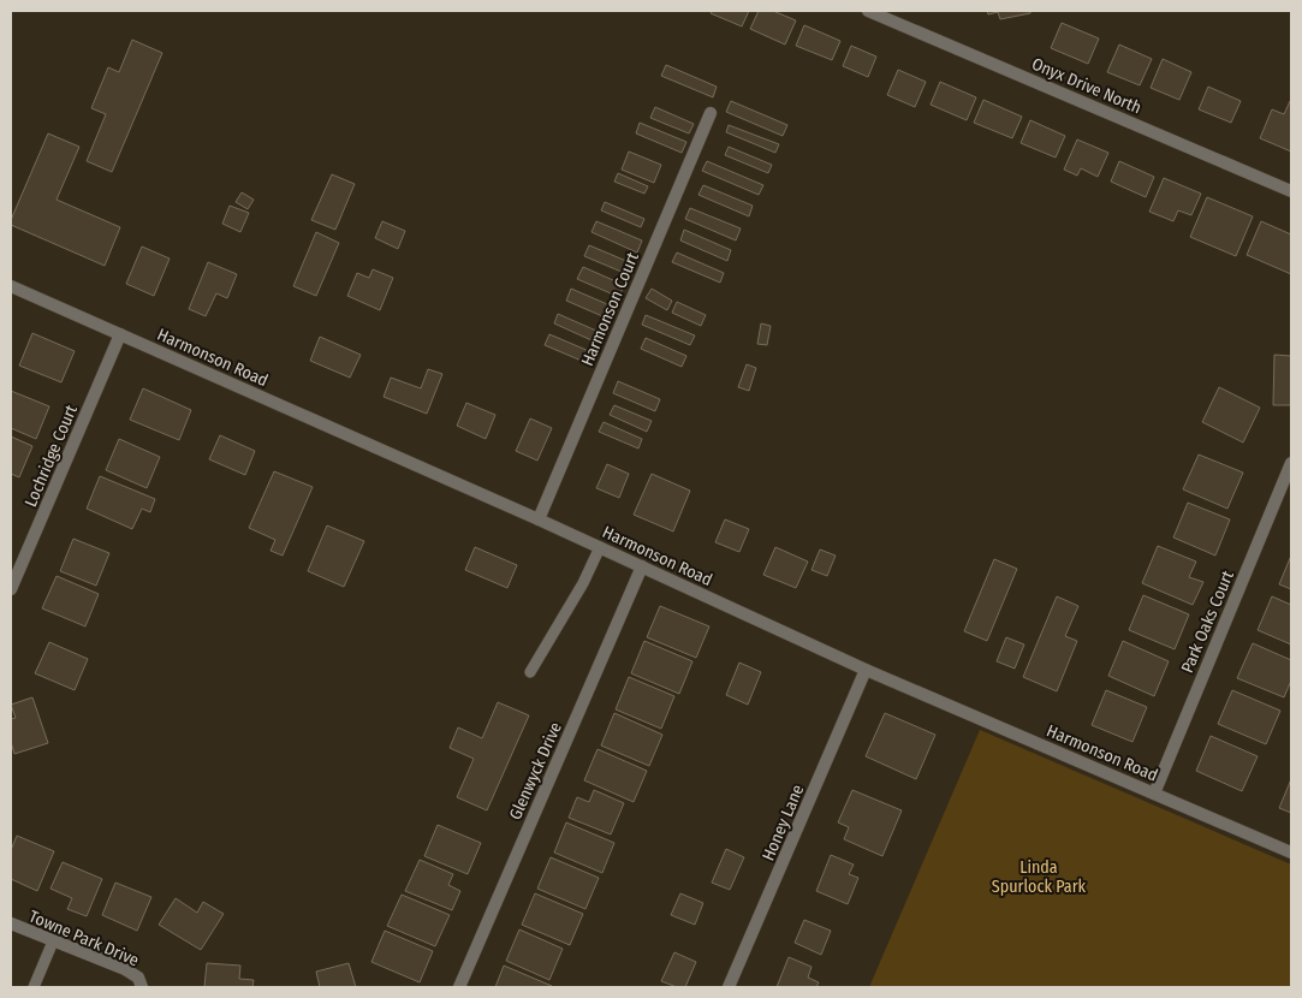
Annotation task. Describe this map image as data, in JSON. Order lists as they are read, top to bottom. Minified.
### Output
{"streets":{"street":["Onyx Drive North","Harmonson Court","Harmonson Road","Lochridge Court","Park Oaks Court","Glenwyck Drive","Honey Lane","Towne Park Drive"]},"crossings":[["Harmonson Court","Harmonson Road"],["Harmonson Road","Lochridge Court"],["Harmonson Road","Park Oaks Court"],["Harmonson Road","Glenwyck Drive"],["Harmonson Road","Honey Lane"]],"parks":["Linda Spurlock Park"]}
